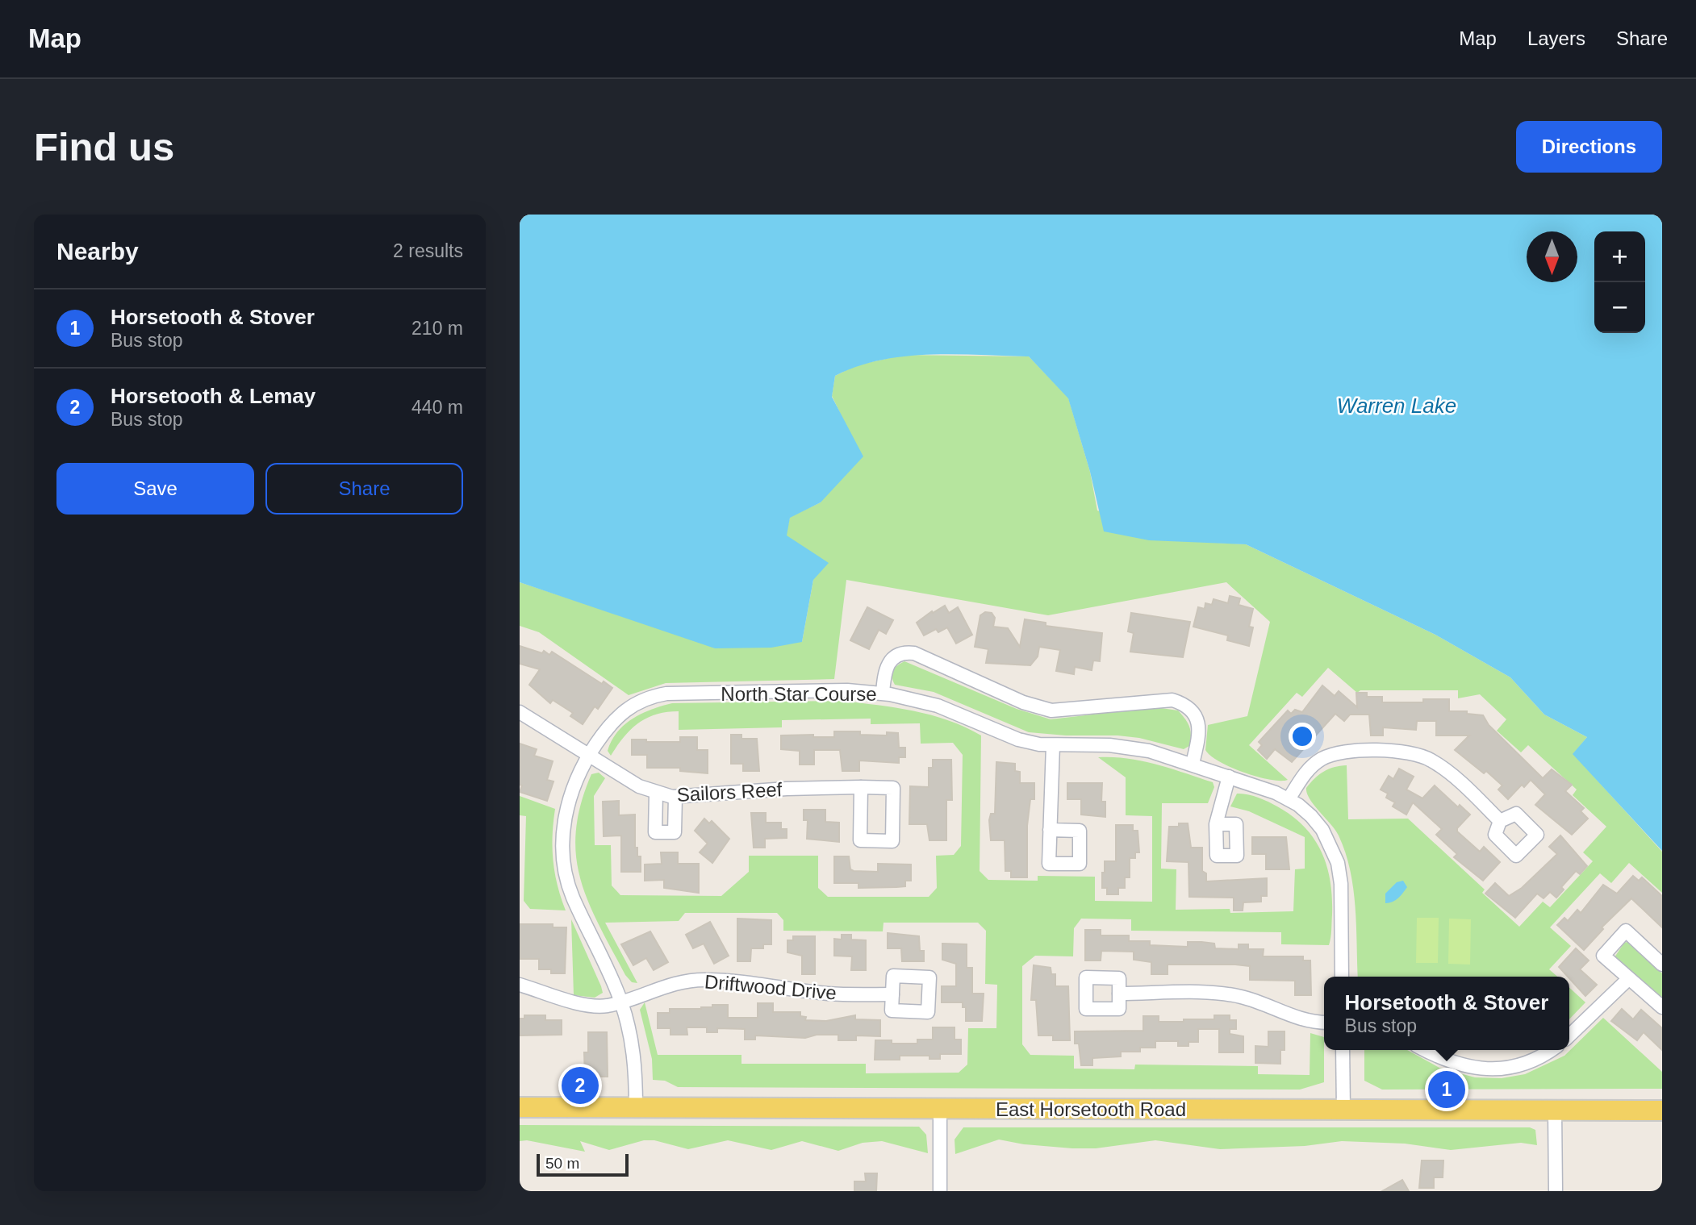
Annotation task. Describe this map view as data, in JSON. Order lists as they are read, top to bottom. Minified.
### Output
{"streets":{"main road":["East Horsetooth Road"],"street":["North Star Course","Sailors Reef","Driftwood Drive"]},"crossings":[["North Star Course","Sailors Reef"],["North Star Course","Driftwood Drive"],["North Star Course","East Horsetooth Road"]],"water":["Warren Lake"],"scale_bar":"50 m","north":"bottom","page":{"header":"Map","nav":["Map","Layers","Share"],"buttons":["Directions",["Save","Share"]],"title":"Find us","heading":["Nearby","2 results"],"map_buttons":["+","−"],"list":[{"mark":"1","name":"Horsetooth & Stover","note":"Bus stop","value":"210 m"},{"mark":"2","name":"Horsetooth & Lemay","note":"Bus stop","value":"440 m"}],"popup":["Horsetooth & Stover","Bus stop"],"pins":["2","1"],"scale":"50 m"}}
